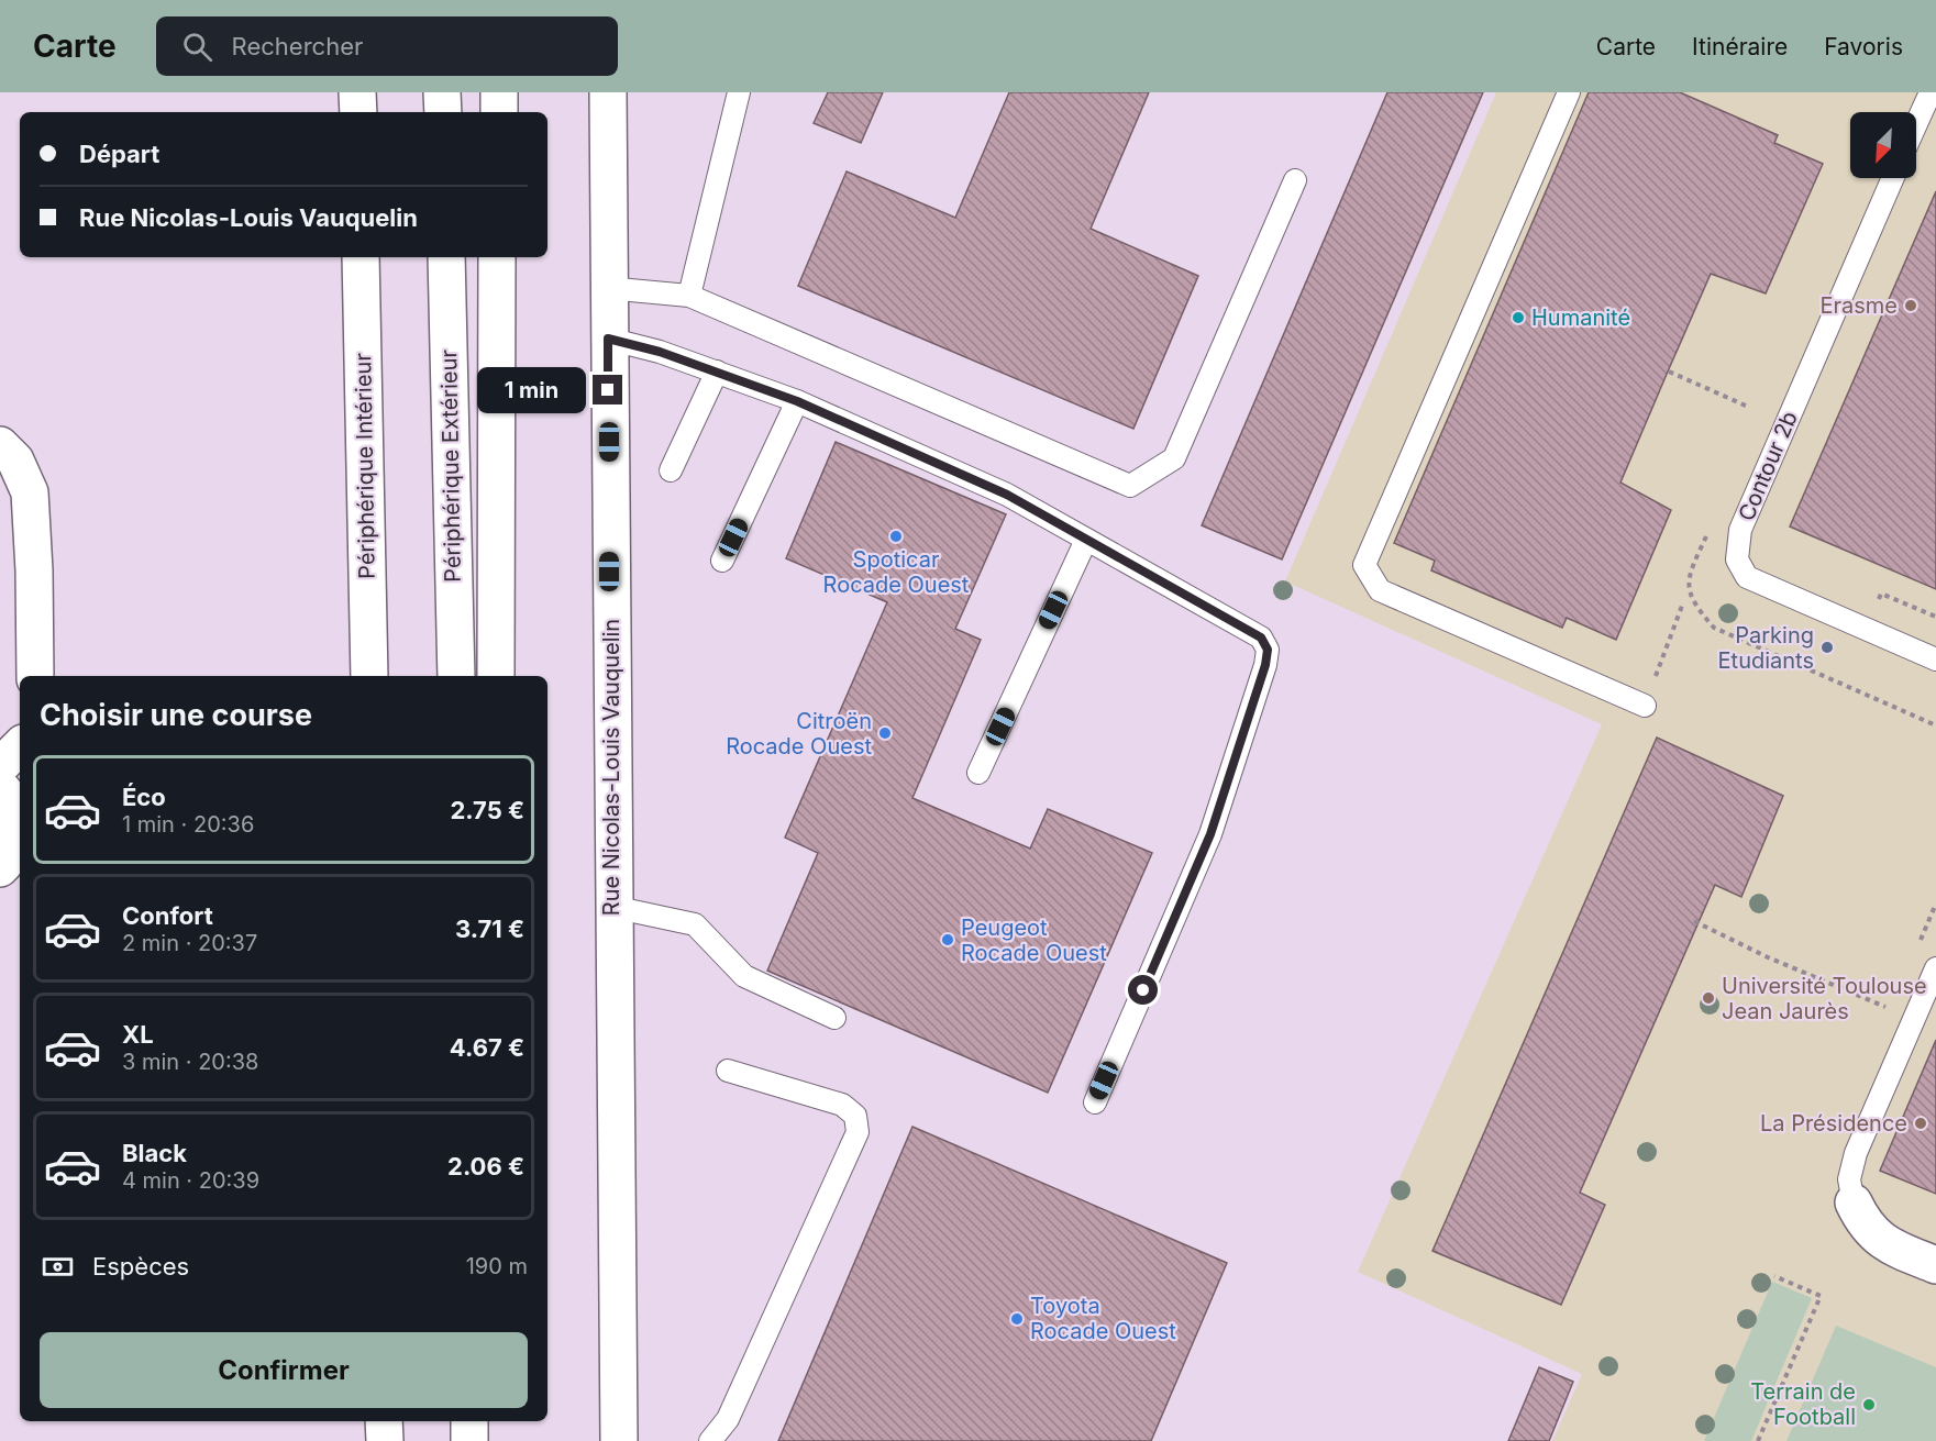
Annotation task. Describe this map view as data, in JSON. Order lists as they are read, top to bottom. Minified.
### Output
{"streets":{"main road":["Périphérique Intérieur","Périphérique Extérieur","Rue Nicolas-Louis Vauquelin"],"lane":["Contour 2b"]},"places":["Erasme","Humanité","Spoticar Rocade Ouest","Parking Etudiants","Citroën Rocade Ouest","Peugeot Rocade Ouest","Université Toulouse Jean Jaurès","La Présidence","Toyota Rocade Ouest","Terrain de Football"],"north":"bottom left","page":{"header":"Carte","search":"Rechercher","nav":["Carte","Itinéraire","Favoris"],"banner":["Départ","Rue Nicolas-Louis Vauquelin"],"bubble":"1 min","heading":"Choisir une course","list":[{"name":"Éco","note":"1 min · 20:36","value":"2.75 €"},{"name":"Confort","note":"2 min · 20:37","value":"3.71 €"},{"name":"XL","note":"3 min · 20:38","value":"4.67 €"},{"name":"Black","note":"4 min · 20:39","value":"2.06 €"}],"pay":["Espèces","190 m"],"buttons":"Confirmer"}}
